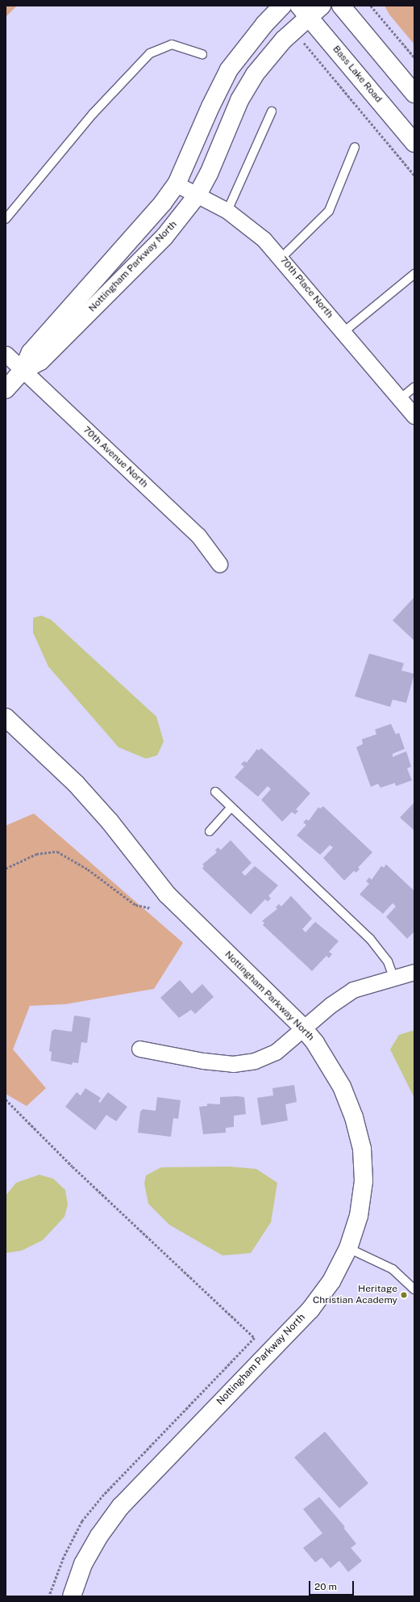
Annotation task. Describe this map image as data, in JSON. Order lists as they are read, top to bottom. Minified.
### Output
{"streets":{"street":["Bass Lake Road","Nottingham Parkway North","70th Place North","70th Avenue North"]},"crossings":[["Bass Lake Road","Nottingham Parkway North"],["Nottingham Parkway North","70th Place North"],["Nottingham Parkway North","70th Avenue North"]],"places":["Heritage Christian Academy"],"scale_bar":"20 m"}
